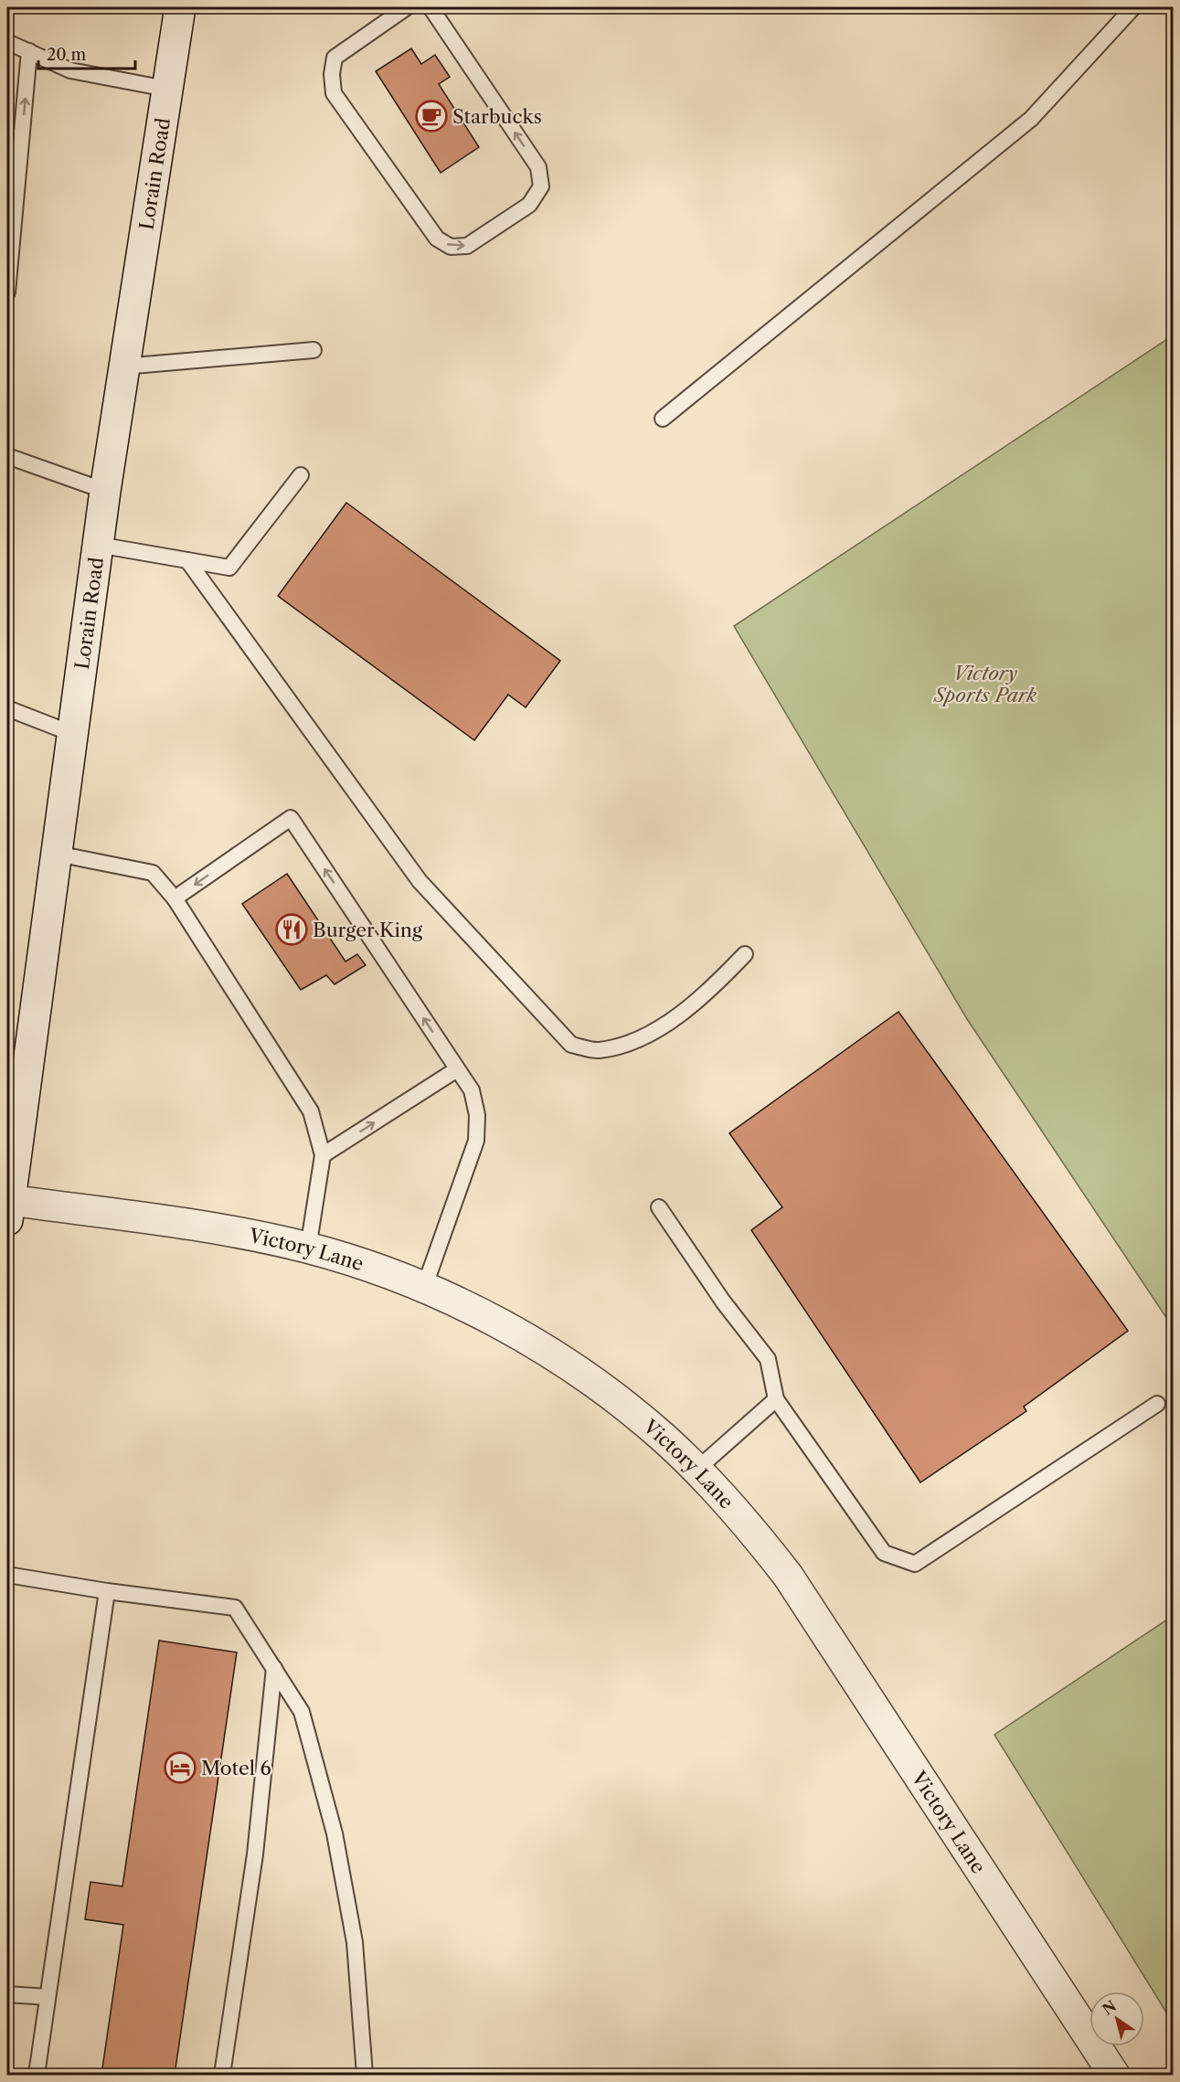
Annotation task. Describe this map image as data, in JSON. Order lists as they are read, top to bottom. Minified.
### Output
{"streets":{"street":["Lorain Road","Victory Lane"]},"crossings":[["Lorain Road","Victory Lane"]],"parks":["Victory Sports Park"],"places":{"cafe":["Starbucks"],"restaurant":["Burger King"],"hotel":["Motel 6"]},"scale_bar":"20 m","north":"top left"}
